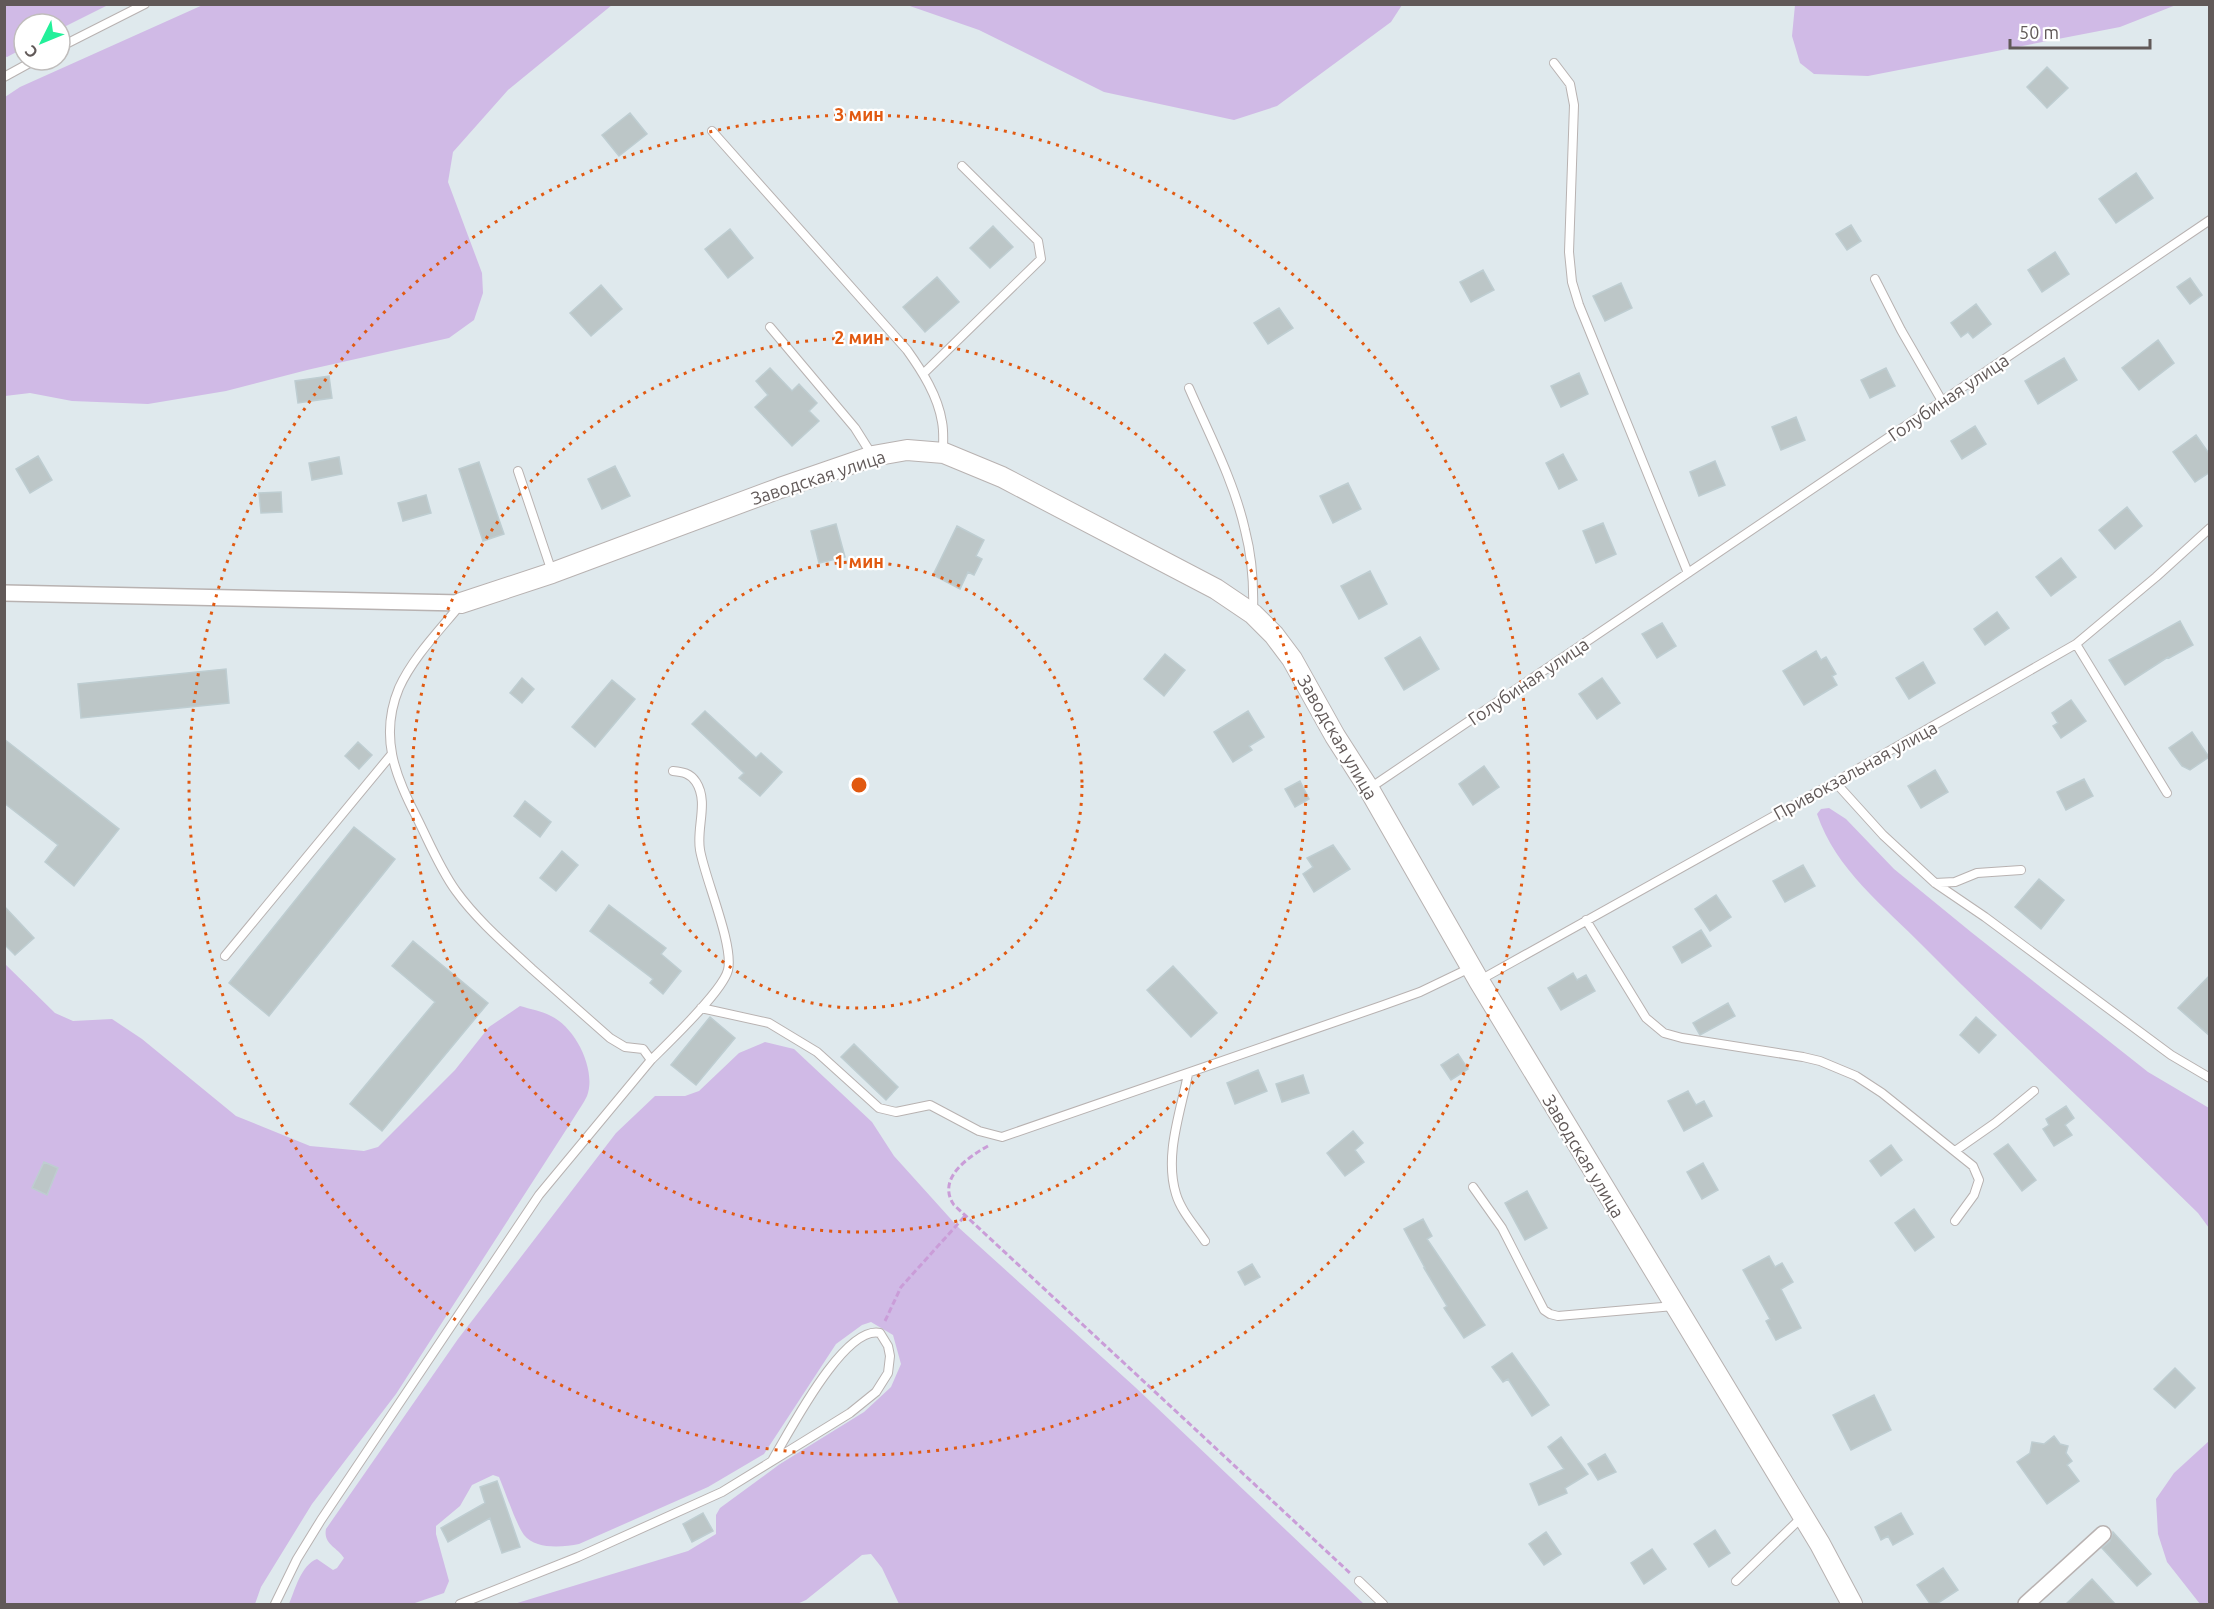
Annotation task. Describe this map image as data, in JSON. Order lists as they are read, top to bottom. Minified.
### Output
{"streets":{"street":["Заводская улица"],"lane":["Голубиная улица","Привокзальная улица"]},"crossings":[["Голубиная улица","Заводская улица"],["Заводская улица","Привокзальная улица"]],"scale_bar":"50 m","north":"bottom left","rings":["3 мин","2 мин","1 мин"]}
